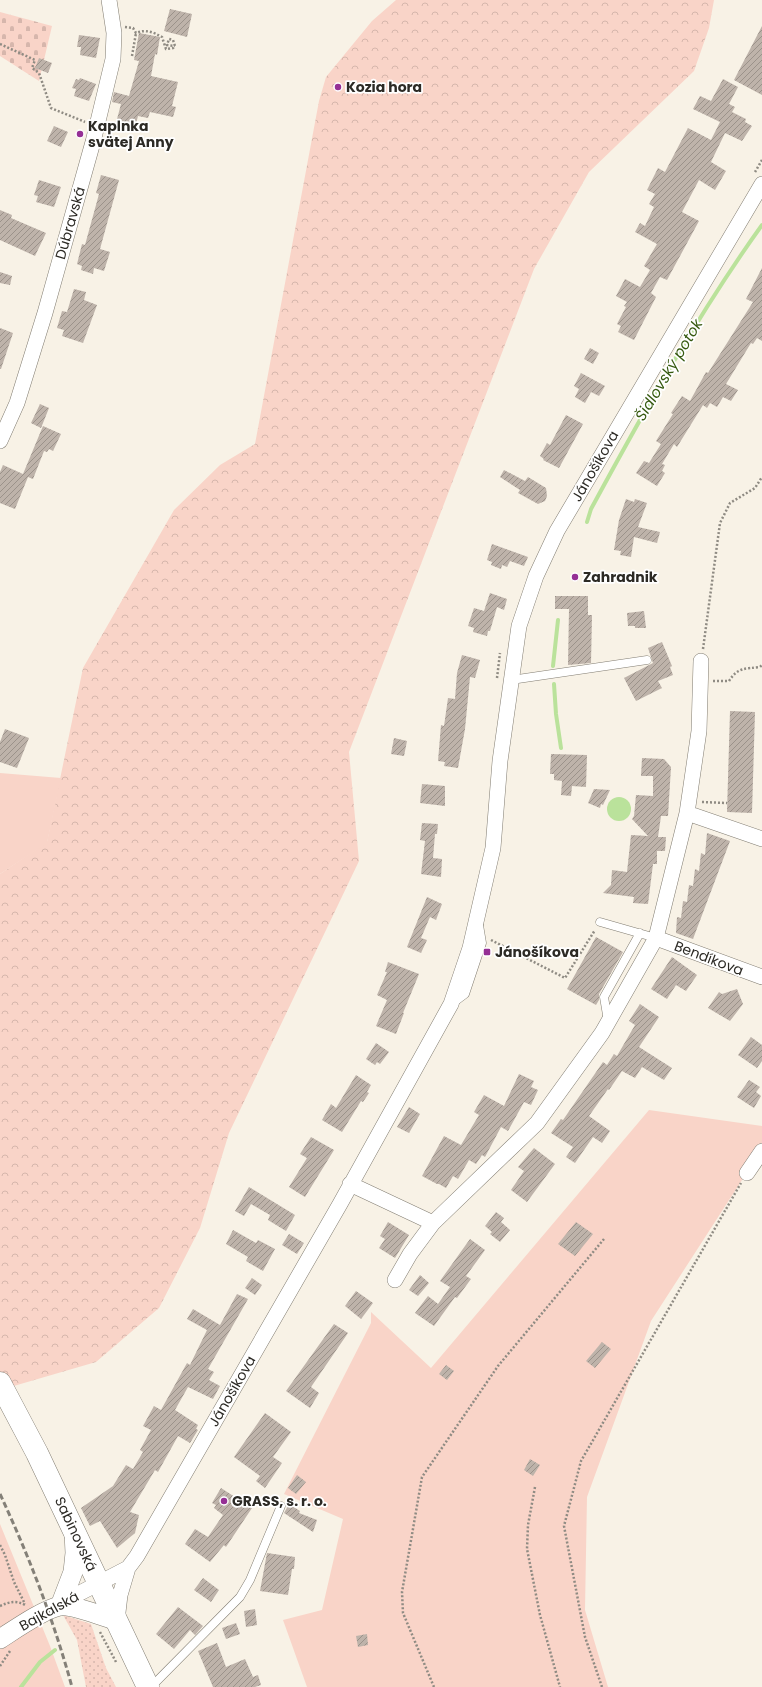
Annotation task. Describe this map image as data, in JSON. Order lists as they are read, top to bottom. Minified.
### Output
{"streets":{"main road":["Sabinovská"],"street":["Dúbravská","Jánošíkova","Bendíkova","Bajkalská"]},"crossings":[["Jánošíkova","Sabinovská"],["Jánošíkova","Bajkalská"],["Sabinovská","Bajkalská"]],"water":["Šidlovský potok"],"places":{"other":["Kozia hora","Kaplnka svätej Anny","Zahradnik","GRASS, s. r. o."],"transit":["Jánošíkova"]}}
